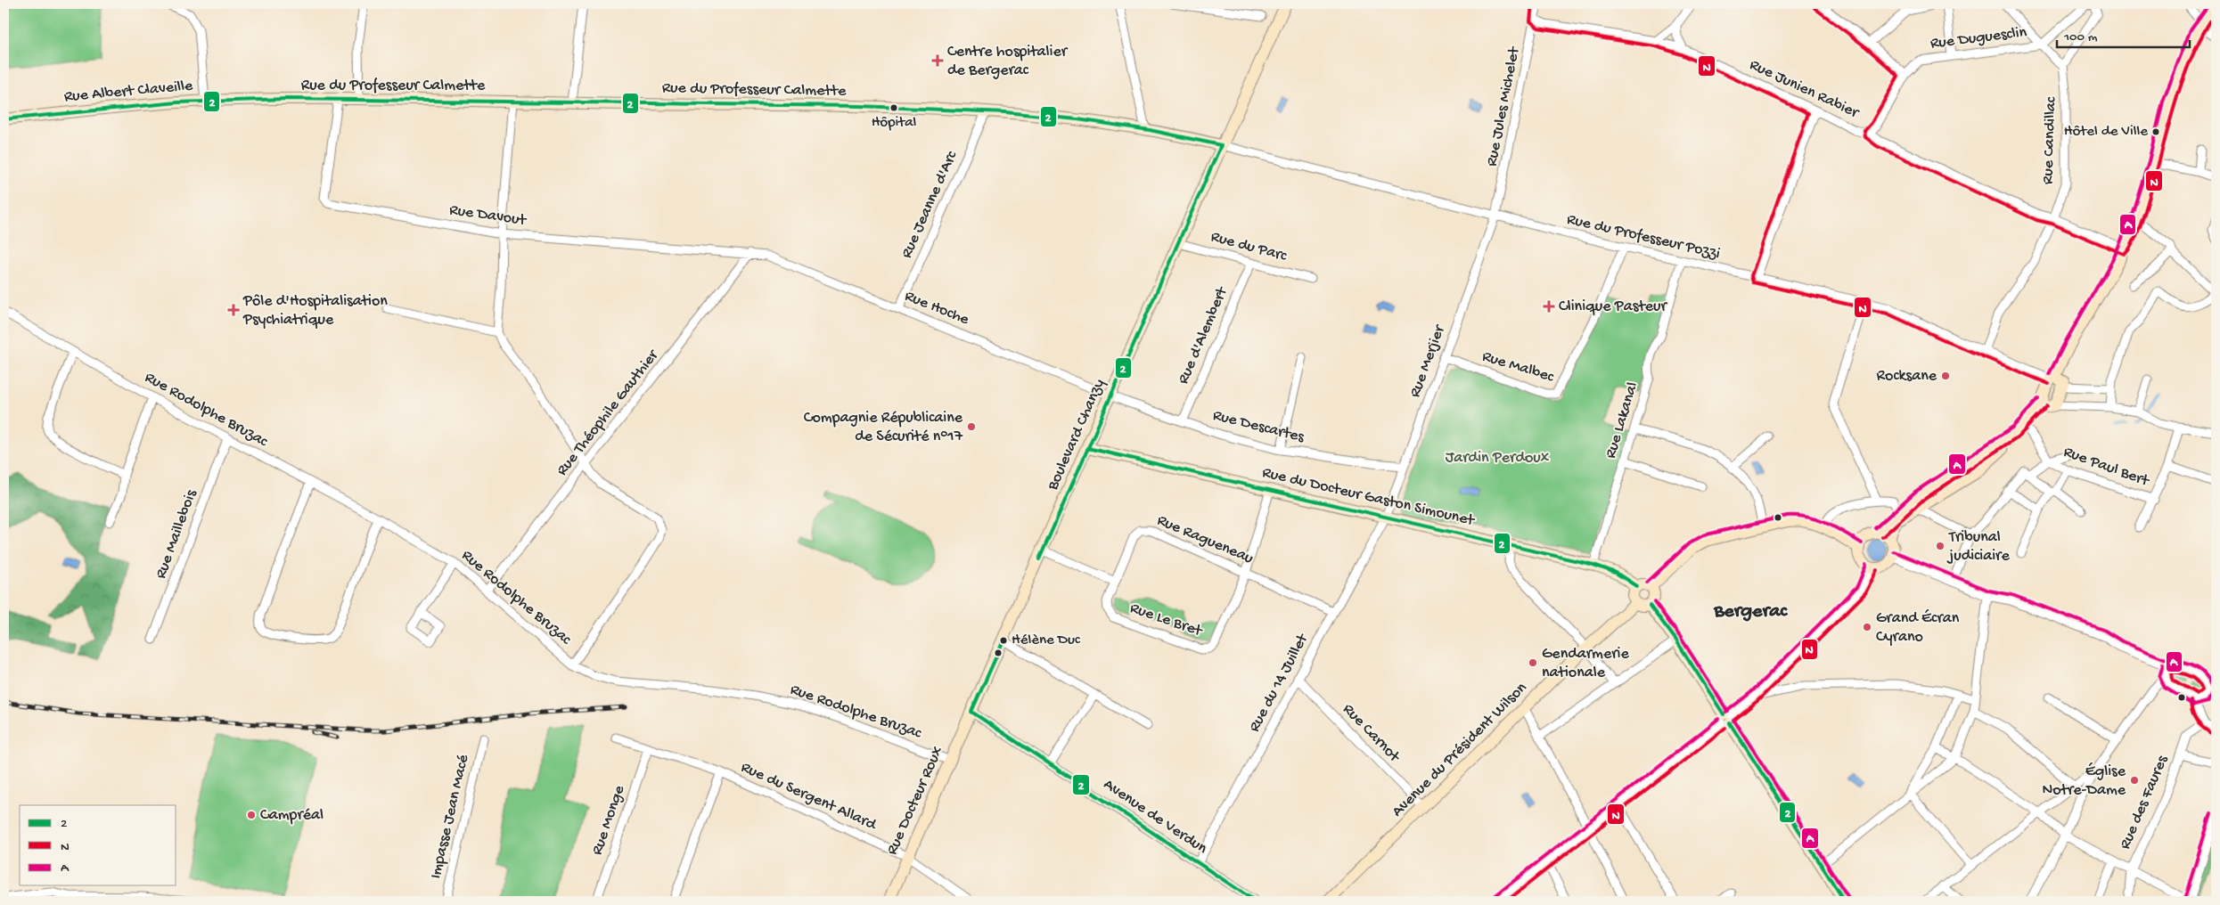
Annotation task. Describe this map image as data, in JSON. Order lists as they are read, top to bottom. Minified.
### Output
{"streets":{"main road":["Rue du Professeur Calmette","Rue Albert Claveille","Boulevard Chanzy","Rue du Docteur Gaston Simounet","Avenue du Président Wilson","Rue Docteur Roux"],"street":["Rue Duguesclin","Rue Junien Rabier","Rue Jules Michelet","Rue Candillac","Rue Jeanne d'Arc","Rue Davout","Rue du Professeur Pozzi","Rue du Parc","Rue Hoche","Rue d'Alembert","Rue Merjier","Rue Malbec","Rue Rodolphe Bruzac","Rue Théophile Gauthier","Rue Lakanal","Rue Descartes","Rue Paul Bert","Rue Maillebois","Rue Ragueneau","Rue Le Bret","Rue du 14 Juillet","Rue Carnot","Rue du Sergent Allard","Rue des Faures","Impasse Jean Macé","Avenue de Verdun","Rue Monge"]},"crossings":[["Rue Duguesclin","Rue Junien Rabier"],["Rue du Professeur Calmette","Rue Albert Claveille"],["Rue du Professeur Calmette","Rue Jeanne d'Arc"],["Rue du Professeur Calmette","Rue Davout"],["Rue du Professeur Calmette","Rue du Professeur Pozzi"],["Rue du Professeur Calmette","Boulevard Chanzy"],["Rue Junien Rabier","Rue Jules Michelet"],["Rue Junien Rabier","Rue Candillac"],["Rue Jules Michelet","Rue du Professeur Pozzi"],["Rue Jules Michelet","Rue Merjier"],["Rue Candillac","Rue du Professeur Pozzi"],["Rue Jeanne d'Arc","Rue Hoche"],["Rue Davout","Rue Hoche"],["Rue Davout","Rue Théophile Gauthier"],["Rue du Professeur Pozzi","Rue Merjier"],["Rue du Professeur Pozzi","Rue Malbec"],["Rue du Professeur Pozzi","Rue Lakanal"],["Rue du Professeur Pozzi","Boulevard Chanzy"],["Rue du Parc","Rue d'Alembert"],["Rue du Parc","Boulevard Chanzy"],["Rue Hoche","Rue Théophile Gauthier"],["Rue Hoche","Rue Descartes"],["Rue Hoche","Boulevard Chanzy"],["Rue d'Alembert","Rue Descartes"],["Rue Merjier","Rue Malbec"],["Rue Merjier","Rue Descartes"],["Rue Merjier","Rue du Docteur Gaston Simounet"],["Rue Merjier","Rue du 14 Juillet"],["Rue Rodolphe Bruzac","Rue Théophile Gauthier"],["Rue Rodolphe Bruzac","Rue Maillebois"],["Rue Rodolphe Bruzac","Rue Docteur Roux"],["Rue Lakanal","Rue du Docteur Gaston Simounet"],["Rue Descartes","Boulevard Chanzy"],["Boulevard Chanzy","Rue du Docteur Gaston Simounet"],["Boulevard Chanzy","Rue Docteur Roux"],["Boulevard Chanzy","Avenue de Verdun"],["Rue du Docteur Gaston Simounet","Rue Le Bret"],["Rue du Docteur Gaston Simounet","Rue du 14 Juillet"],["Rue du Docteur Gaston Simounet","Avenue du Président Wilson"],["Rue Ragueneau","Rue Le Bret"],["Rue Ragueneau","Rue du 14 Juillet"],["Rue du 14 Juillet","Rue Carnot"],["Rue du 14 Juillet","Avenue de Verdun"],["Rue Carnot","Avenue du Président Wilson"],["Rue du Sergent Allard","Rue Docteur Roux"],["Rue du Sergent Allard","Rue Monge"],["Rue Docteur Roux","Avenue de Verdun"]],"districts":["Bergerac"],"parks":["Jardin Perdoux"],"places":{"health":["Centre hospitalier de Bergerac","Clinique Pasteur","Pôle d'Hospitalisation Psychiatrique"],"other":["Hôpital","Hôtel de Ville","Rocksane","Compagnie Républicaine de Sécurité n°17","Tribunal judiciaire","Grand Écran Cyrano","Hélène Duc","Gendarmerie nationale","Église Notre-Dame","Campréal"]},"lines":["transit line N","transit line A","transit line 2"],"legend":["2","N","A"],"scale_bar":"100 m"}
